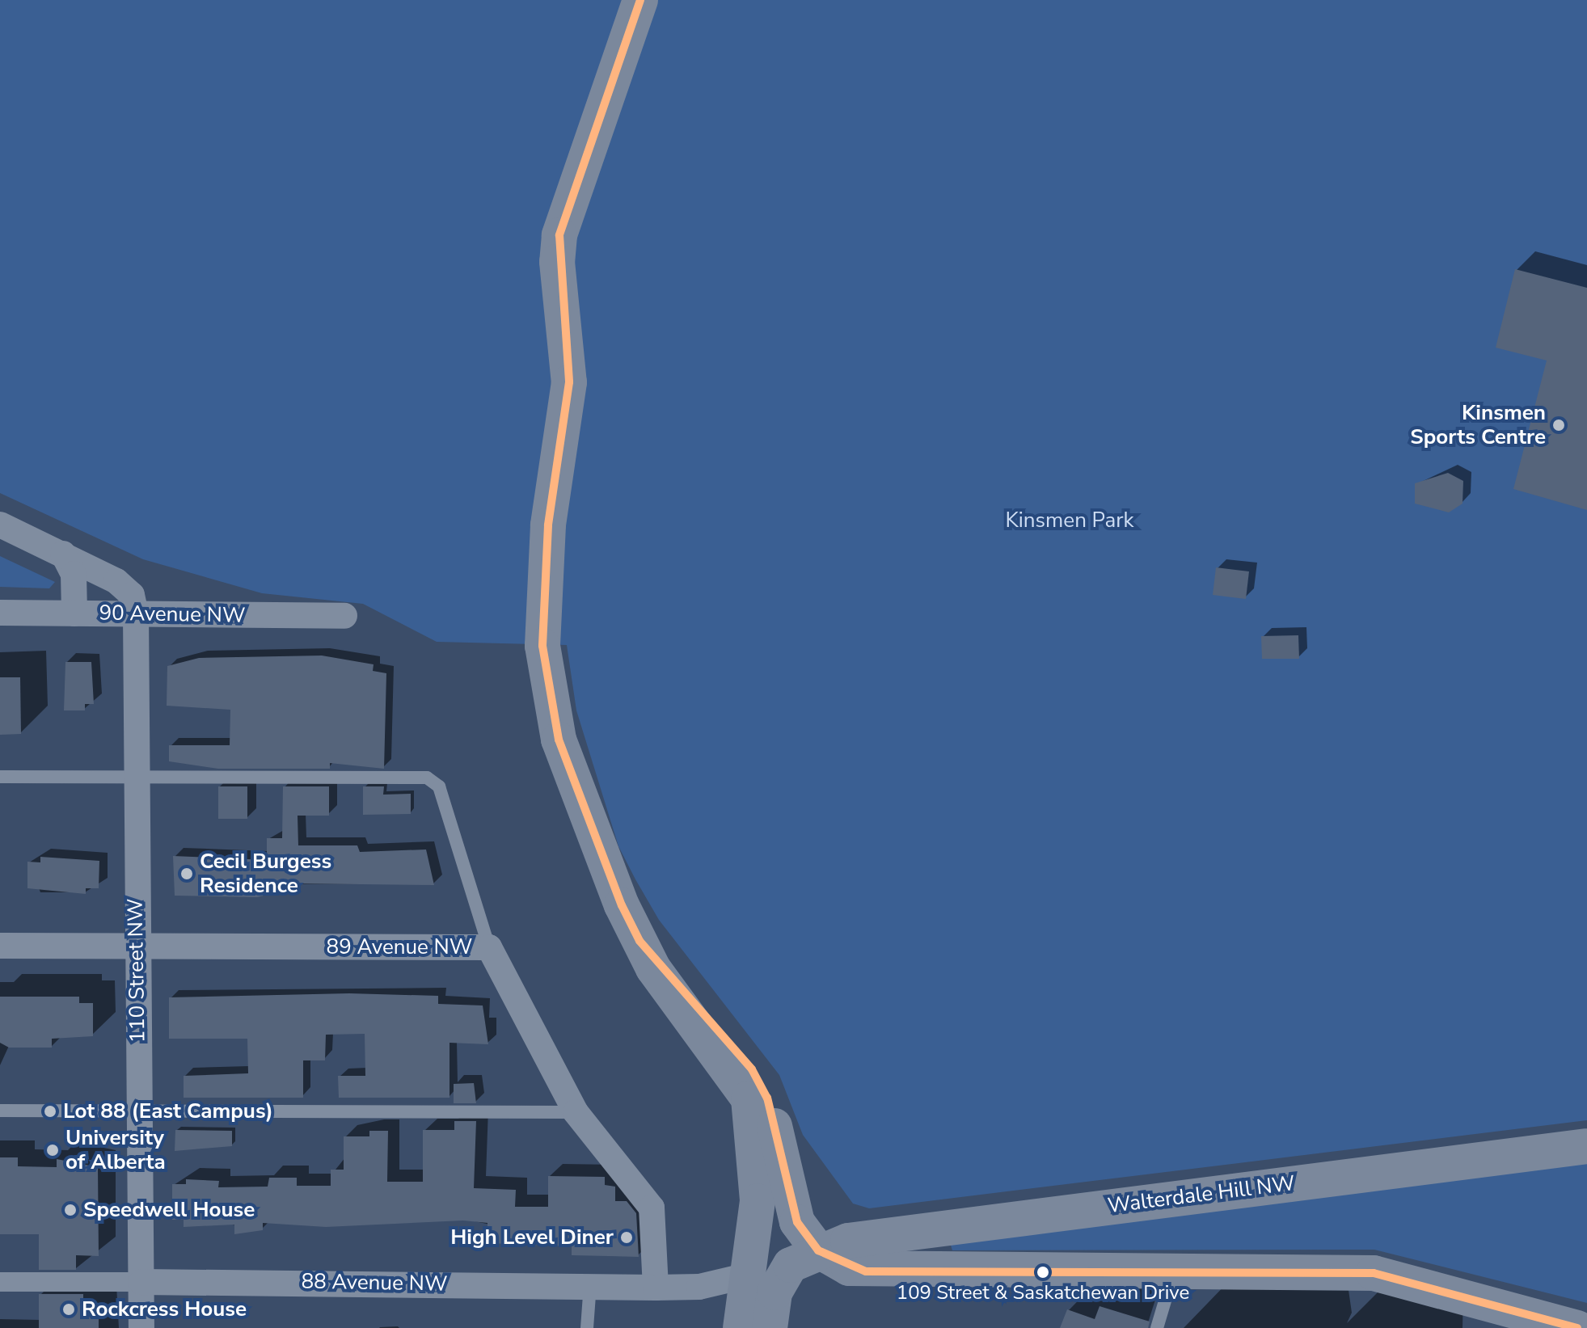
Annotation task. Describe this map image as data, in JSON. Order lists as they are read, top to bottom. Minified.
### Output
{"streets":{"main road":["Walterdale Hill NW"],"street":["90 Avenue NW","89 Avenue NW","110 Street NW","88 Avenue NW"]},"crossings":[["90 Avenue NW","110 Street NW"],["89 Avenue NW","110 Street NW"],["89 Avenue NW","88 Avenue NW"],["110 Street NW","88 Avenue NW"]],"parks":["Kinsmen Park"],"places":["Kinsmen Sports Centre","Cecil Burgess Residence","Lot 88 (East Campus)","University of Alberta","Speedwell House","High Level Diner","109 Street & Saskatchewan Drive","Rockcress House"]}
